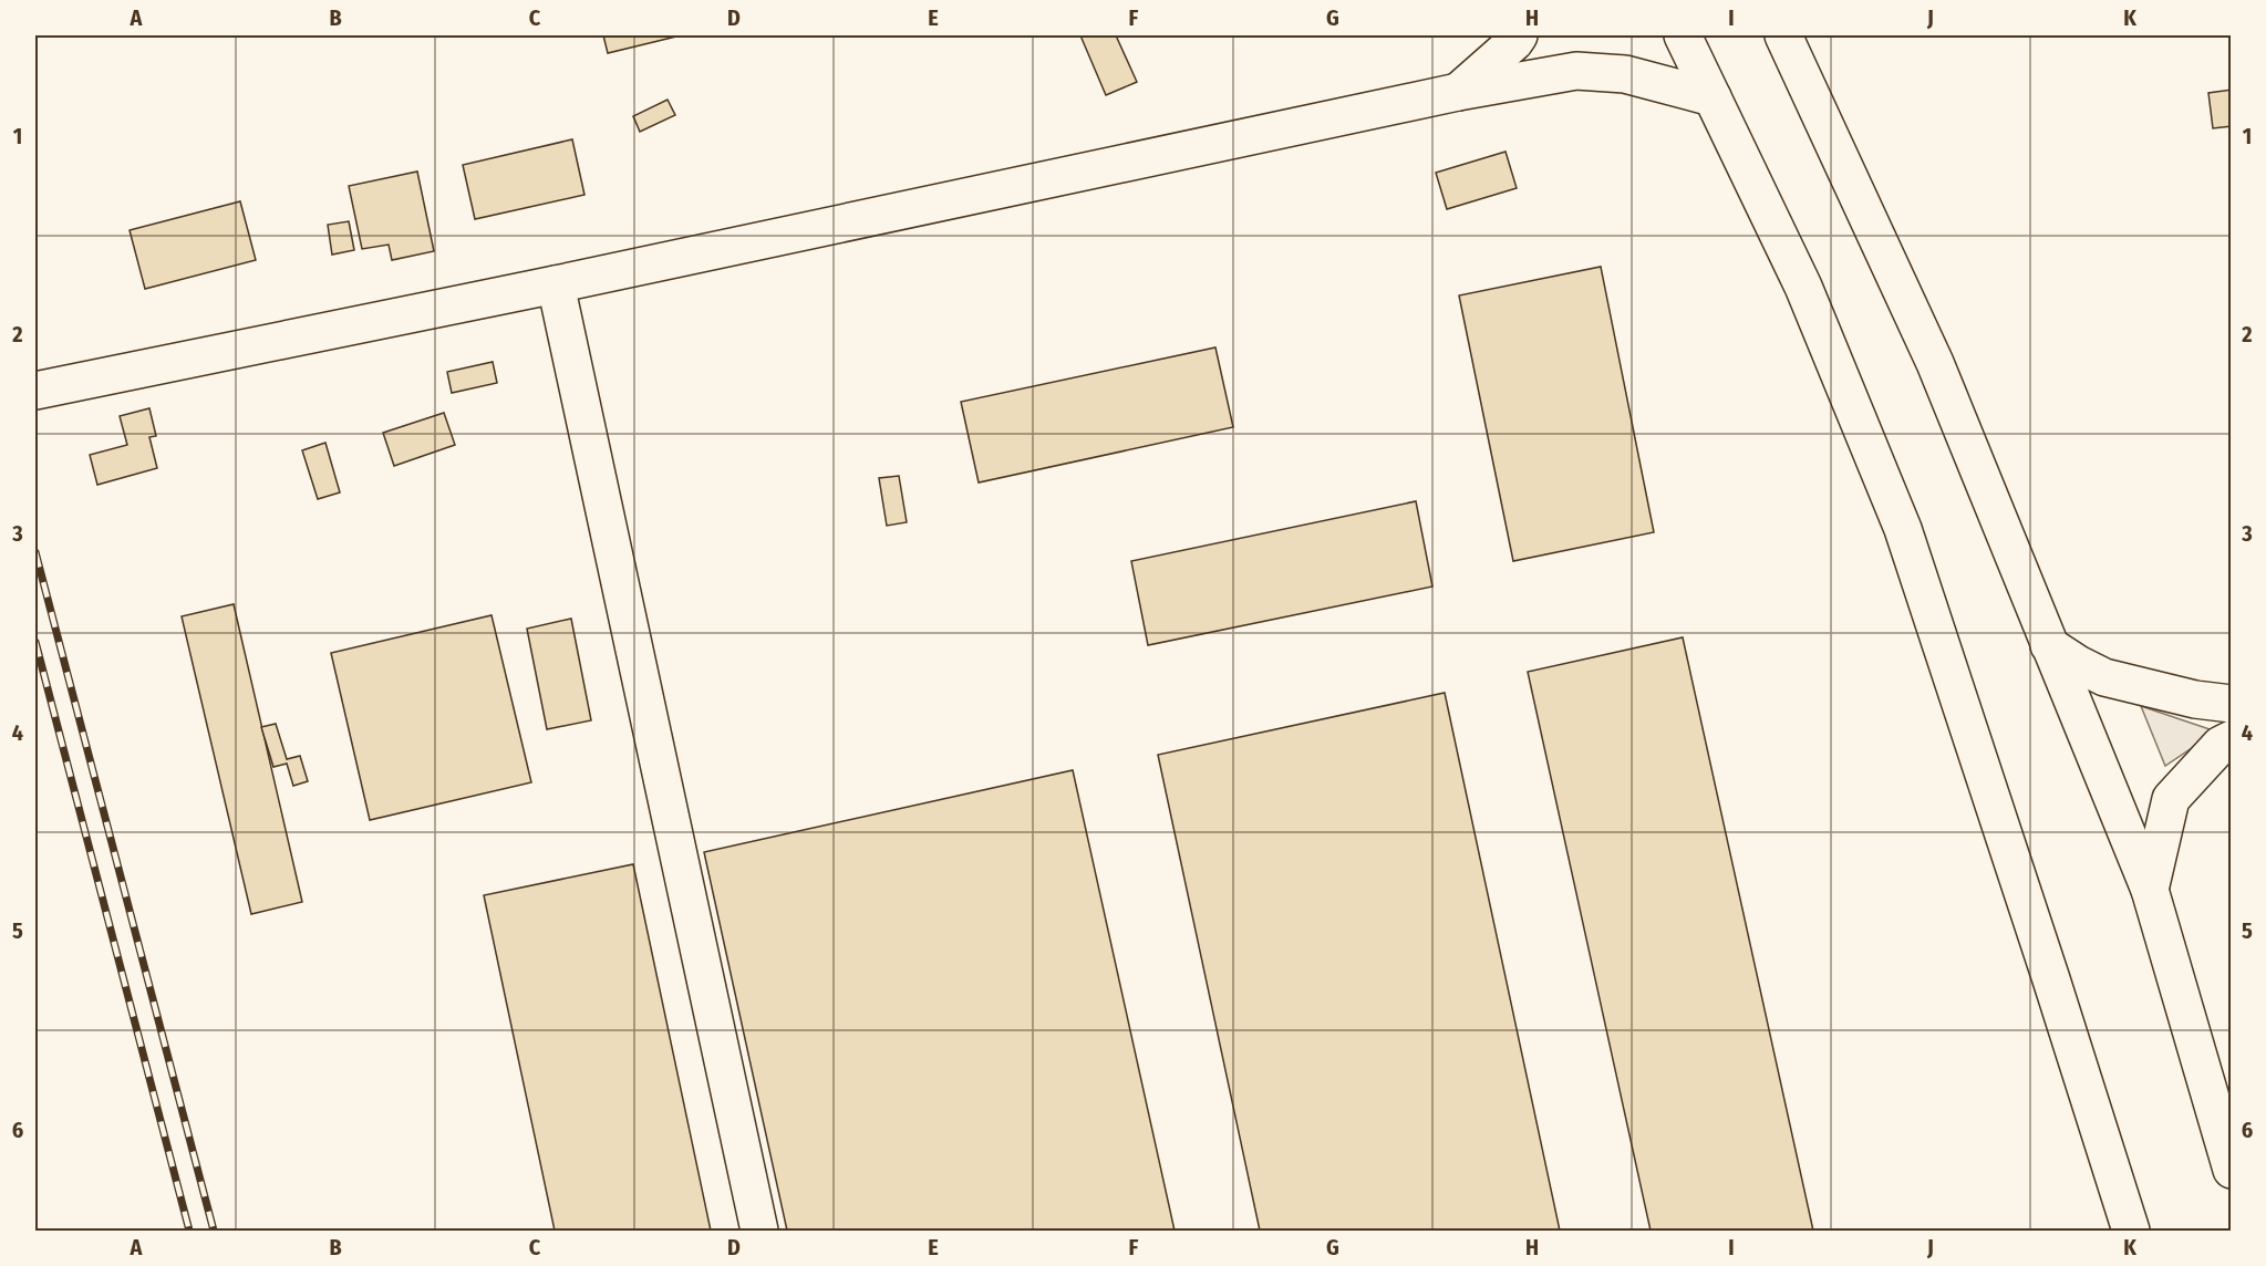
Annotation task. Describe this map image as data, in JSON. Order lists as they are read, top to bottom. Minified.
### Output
{"grid":{"columns":["A","B","C","D","E","F","G","H","I","J","K"],"rows":["1","2","3","4","5","6"]}}
